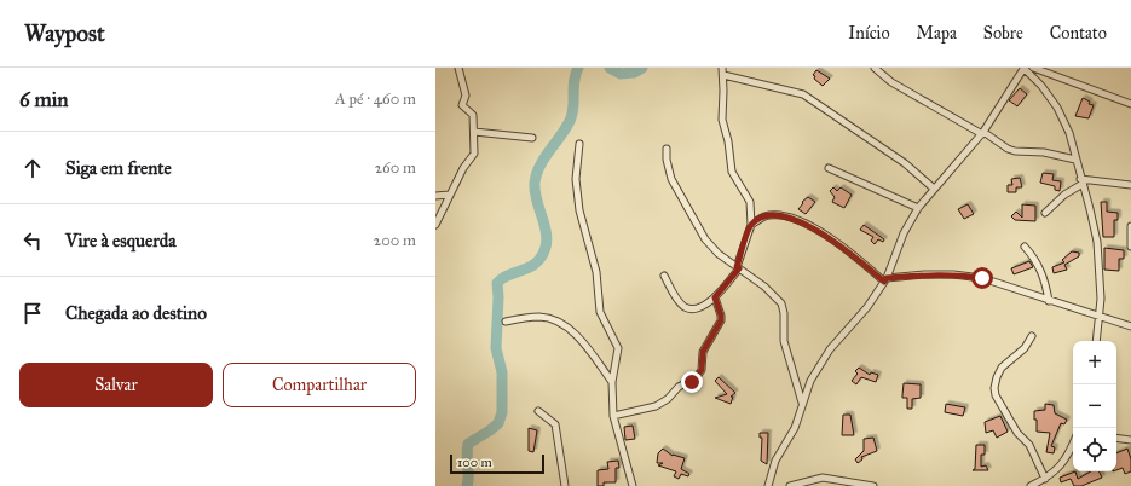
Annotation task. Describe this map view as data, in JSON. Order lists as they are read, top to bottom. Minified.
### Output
{"scale_bar":"100 m","page":{"header":"Waypost","nav":["Início","Mapa","Sobre","Contato"],"heading":["6 min","A pé · 460 m"],"list":[["Siga em frente","260 m"],["Vire à esquerda","200 m"],"Chegada ao destino"],"map_buttons":["+","−"],"buttons":["Salvar","Compartilhar"],"scale":"100 m"}}
